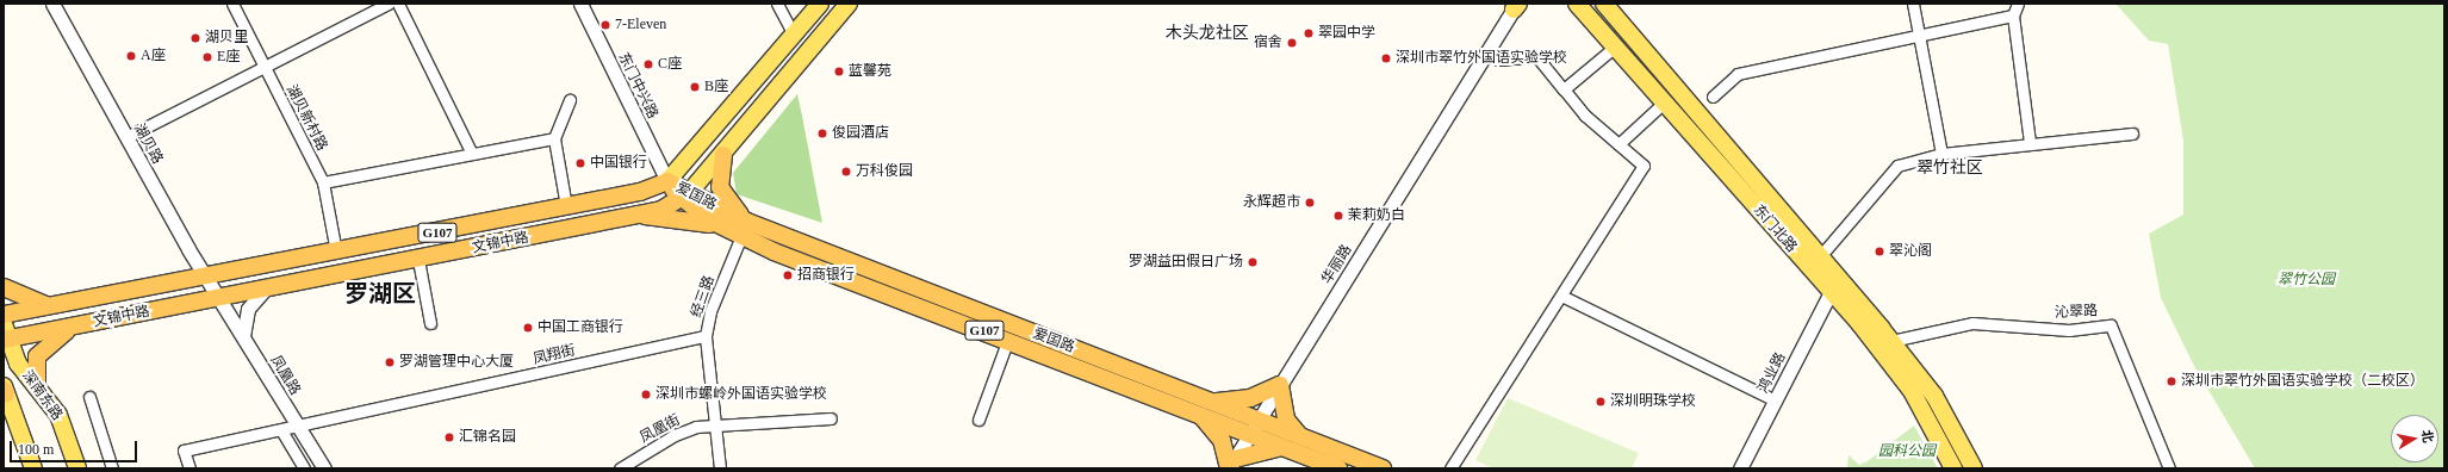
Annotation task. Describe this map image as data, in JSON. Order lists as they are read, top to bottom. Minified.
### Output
{"streets":{"highway":["爱国路","G107","文锦中路"],"main road":["东门北路","深南东路"],"street":["东门中兴路","湖贝新村路","湖贝路","华丽路","经三路","沁翠路","凤翔街","鸿业路","凤凰路","凤凰街"]},"crossings":[["东门中兴路","爱国路"],["东门中兴路","文锦中路"],["湖贝新村路","文锦中路"],["湖贝路","文锦中路"],["湖贝路","凤凰路"],["爱国路","文锦中路"],["爱国路","华丽路"],["爱国路","经三路"],["东门北路","沁翠路"],["东门北路","鸿业路"],["文锦中路","凤凰路"],["文锦中路","深南东路"],["经三路","凤翔街"],["经三路","凤凰街"],["凤翔街","凤凰路"]],"districts":["木头龙社区","翠竹社区","罗湖区"],"parks":["翠竹公园","园科公园"],"places":["7-Eleven","翠园中学","湖贝里","宿舍","A座","E座","深圳市翠竹外国语实验学校","C座","蓝馨苑","B座","俊园酒店","中国银行","万科俊园","永辉超市","茉莉奶白","翠沁阁","罗湖益田假日广场","招商银行","中国工商银行","罗湖管理中心大厦","深圳市翠竹外国语实验学校（二校区）","深圳市螺岭外国语实验学校","深圳明珠学校","汇锦名园"],"scale_bar":"100 m","north":"right"}
